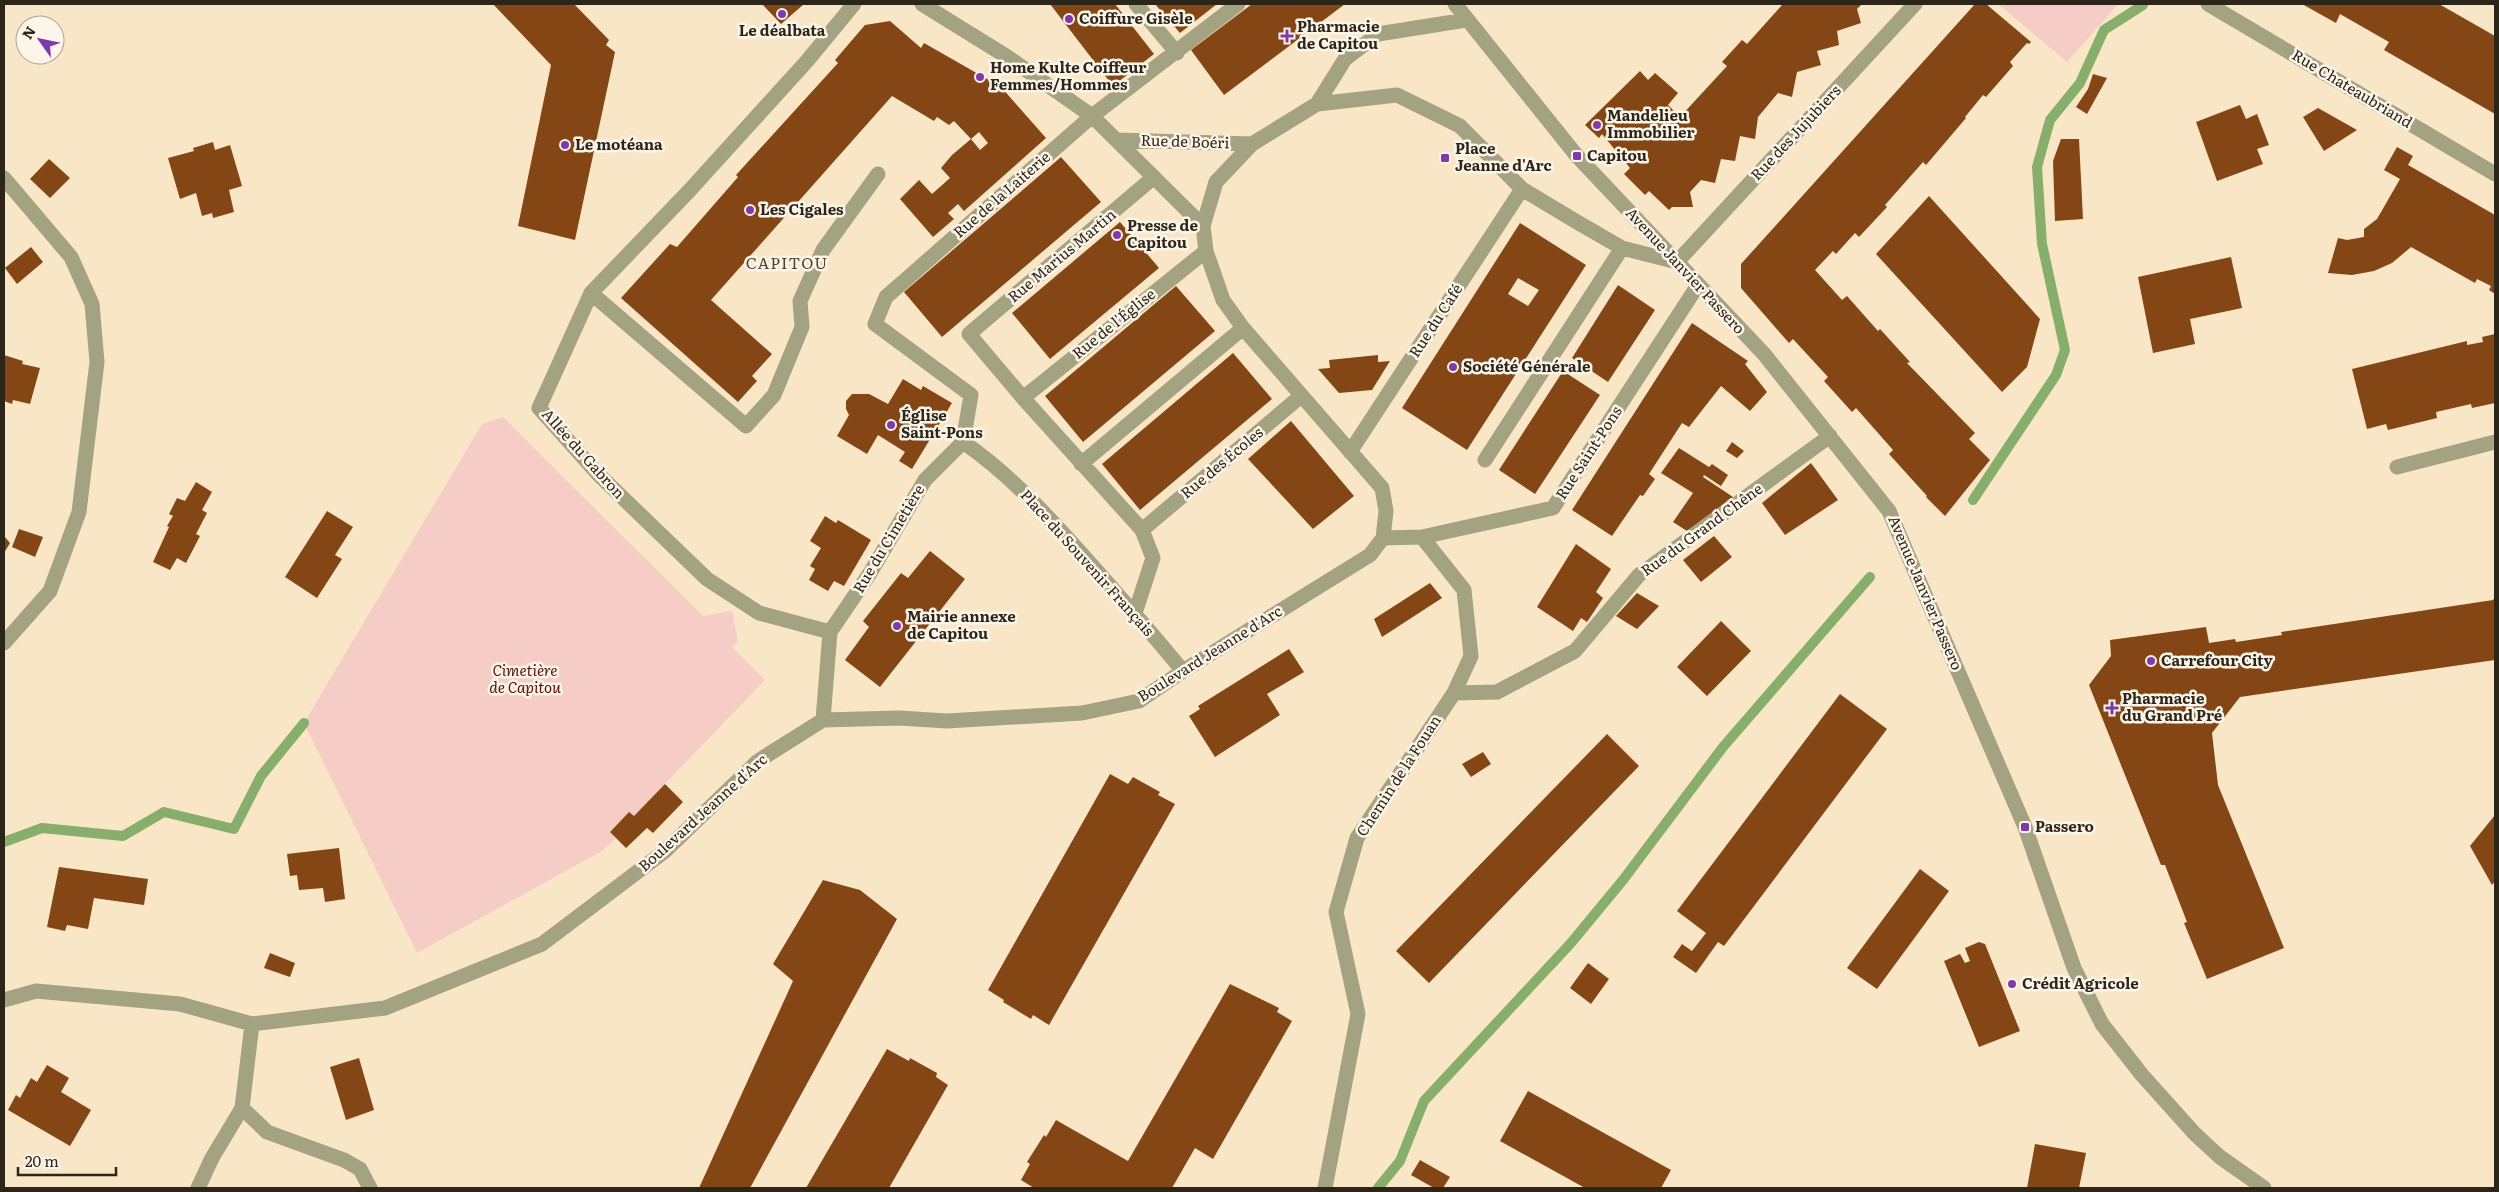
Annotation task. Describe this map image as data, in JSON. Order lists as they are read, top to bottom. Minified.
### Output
{"streets":{"street":["Rue Chateaubriand","Rue des Jujubiers","Rue de Boéri","Rue de la Laiterie","Rue Marius Martin","Avenue Janvier Passero","Rue du Café","Rue de l'Église","Rue Saint-Pons","Allée du Gabron","Rue des Écoles","Rue du Grand Chêne","Rue du Cimetière","Place du Souvenir Français","Boulevard Jeanne d'Arc","Chemin de la Fouan"]},"crossings":[["Rue des Jujubiers","Avenue Janvier Passero"],["Rue de Boéri","Rue de la Laiterie"],["Rue de Boéri","Rue Marius Martin"],["Rue de la Laiterie","Rue du Cimetière"],["Rue de la Laiterie","Place du Souvenir Français"],["Rue Marius Martin","Rue de l'Église"],["Avenue Janvier Passero","Rue Saint-Pons"],["Avenue Janvier Passero","Rue du Grand Chêne"],["Rue Saint-Pons","Chemin de la Fouan"],["Allée du Gabron","Rue du Cimetière"],["Rue du Grand Chêne","Chemin de la Fouan"],["Rue du Cimetière","Place du Souvenir Français"],["Place du Souvenir Français","Boulevard Jeanne d'Arc"]],"districts":["CAPITOU"],"parks":["Cimetière de Capitou"],"places":{"other":["Le déalbata","Coiffure Gisèle","Home Kulte Coiffeur Femmes/Hommes","Mandelieu Immobilier","Le motéana","Les Cigales","Presse de Capitou","Société Générale","Église Saint-Pons","Mairie annexe de Capitou","Carrefour City","Crédit Agricole"],"health":["Pharmacie de Capitou","Pharmacie du Grand Pré"],"transit":["Capitou","Place Jeanne d'Arc","Passero"]},"scale_bar":"20 m","north":"top left"}
